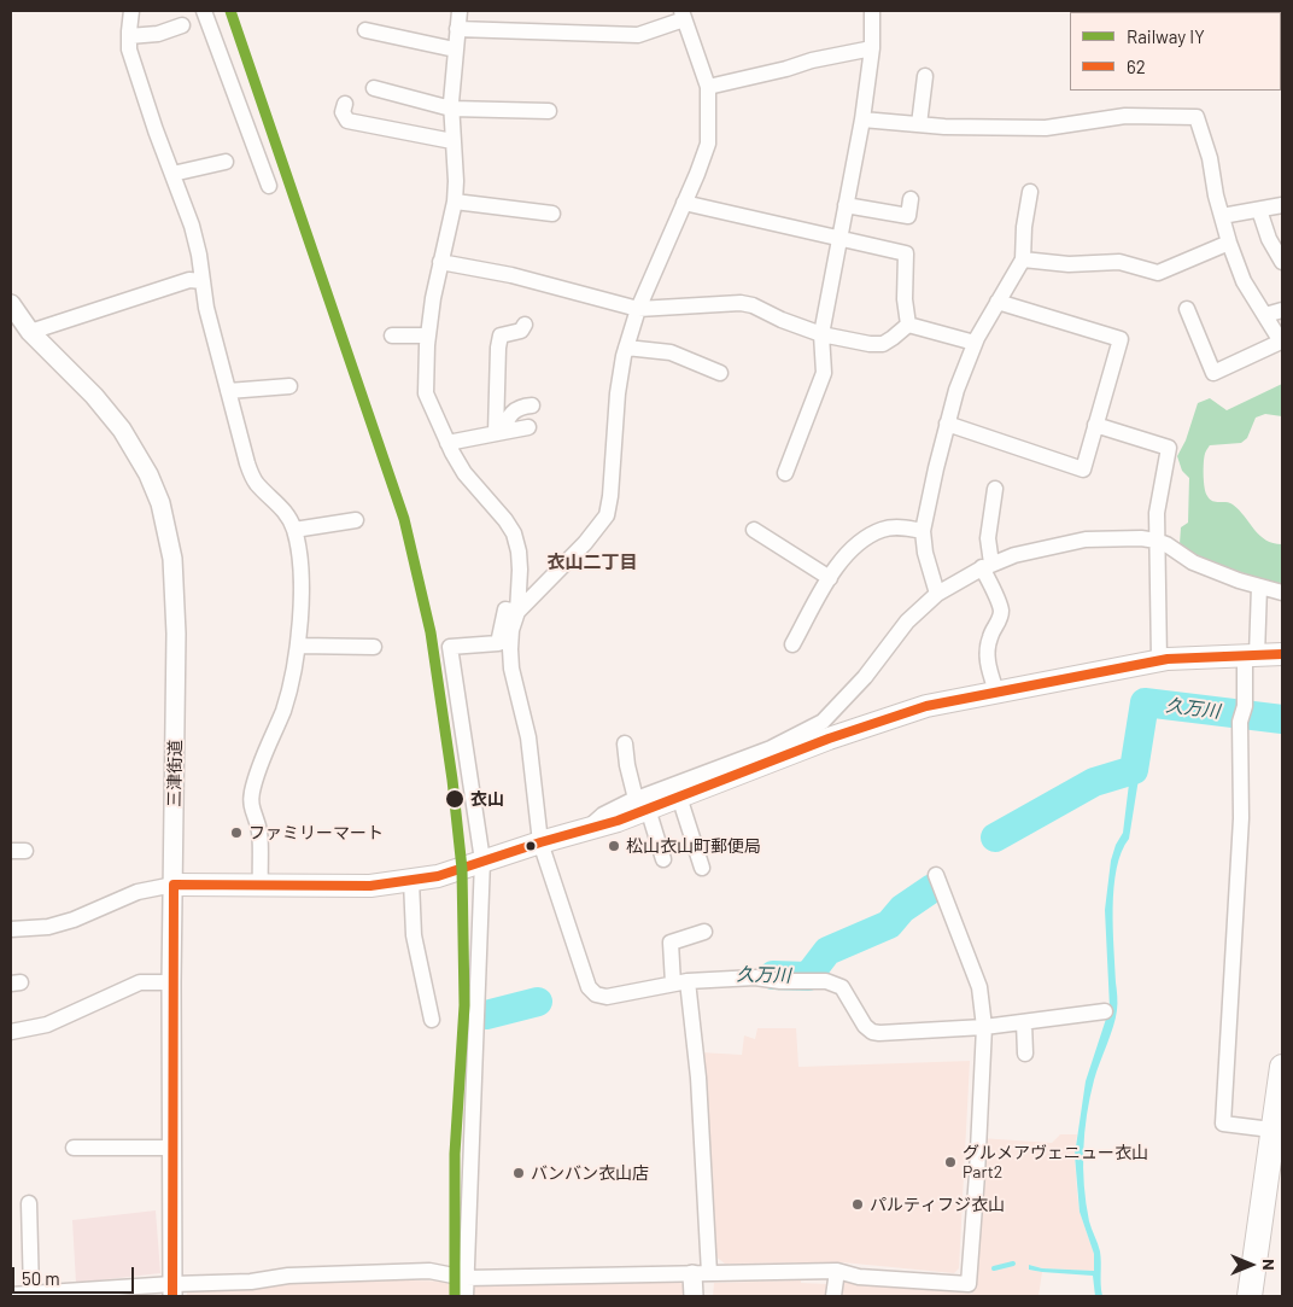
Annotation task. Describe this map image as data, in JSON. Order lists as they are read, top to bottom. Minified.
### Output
{"streets":{"street":["三津街道"]},"districts":["衣山二丁目"],"water":["久万川"],"places":["衣山","ファミリーマート","松山衣山町郵便局","グルメアヴェニュー衣山 Part2","バンバン衣山店","パルティフジ衣山"],"lines":["rail line IY","transit line 62"],"legend":["Railway IY","62"],"scale_bar":"50 m","north":"right"}
